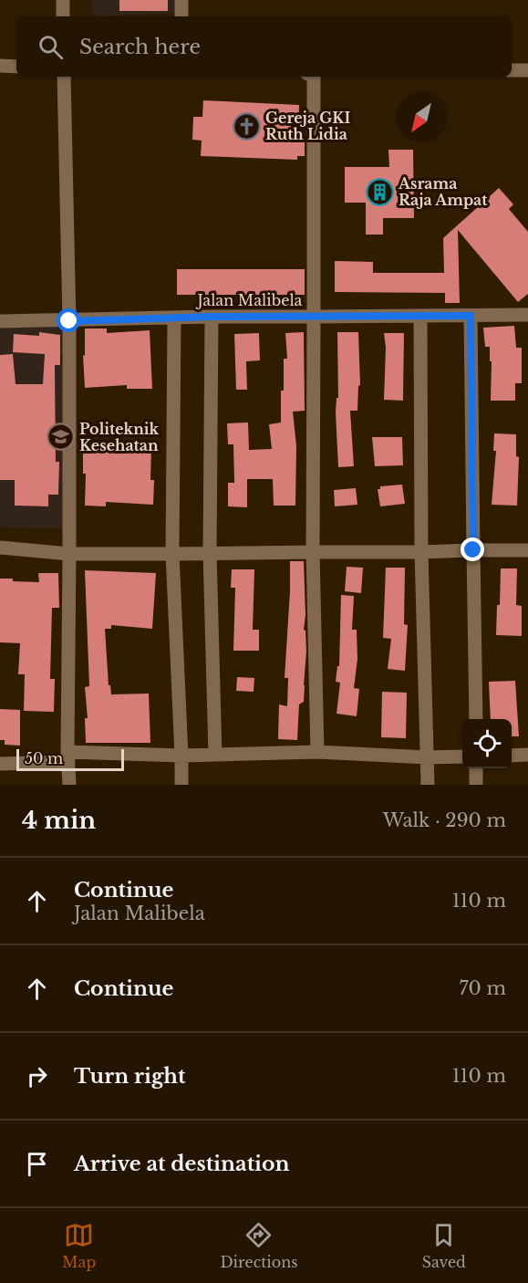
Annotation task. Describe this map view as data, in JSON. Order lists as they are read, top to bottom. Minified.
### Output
{"streets":{"street":["Jalan Malibela"]},"places":{"church":["Gereja GKI Ruth Lidia"],"building":["Asrama Raja Ampat"],"school or university":["Politeknik Kesehatan"]},"scale_bar":"50 m","north":"bottom left","page":{"search":"Search here","scale":"50 m","heading":["4 min","Walk · 290 m"],"list":[["Continue","Jalan Malibela","110 m"],["Continue","70 m"],["Turn right","110 m"],"Arrive at destination"],"nav":["Map","Directions","Saved"]}}
